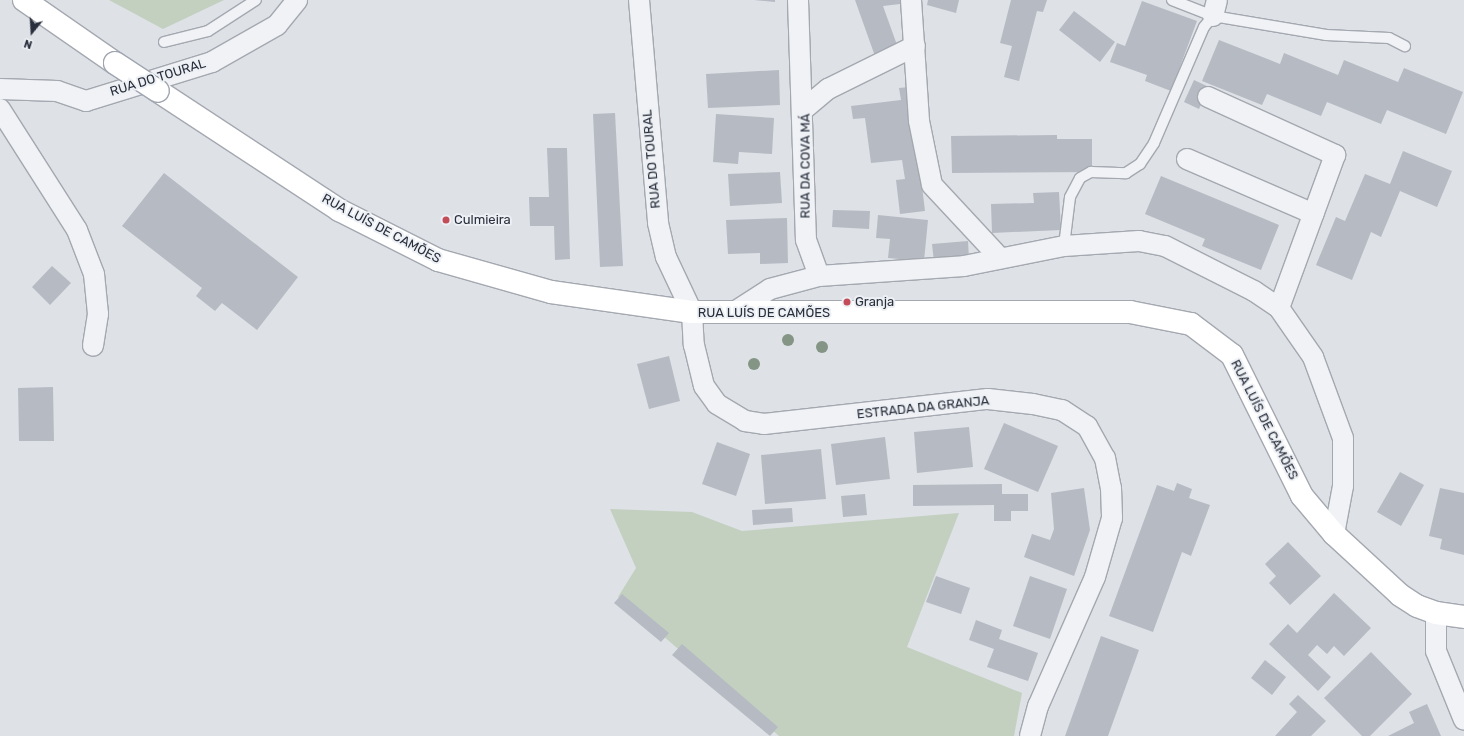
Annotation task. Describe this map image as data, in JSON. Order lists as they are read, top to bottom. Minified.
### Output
{"streets":{"main road":["RUA LUÍS DE CAMÕES"],"street":["RUA DO TOURAL","RUA DA COVA MÁ","ESTRADA DA GRANJA"]},"crossings":[["RUA DO TOURAL","RUA LUÍS DE CAMÕES"],["RUA DO TOURAL","ESTRADA DA GRANJA"],["RUA LUÍS DE CAMÕES","ESTRADA DA GRANJA"]],"places":["Culmieira","Granja"],"north":"bottom"}
